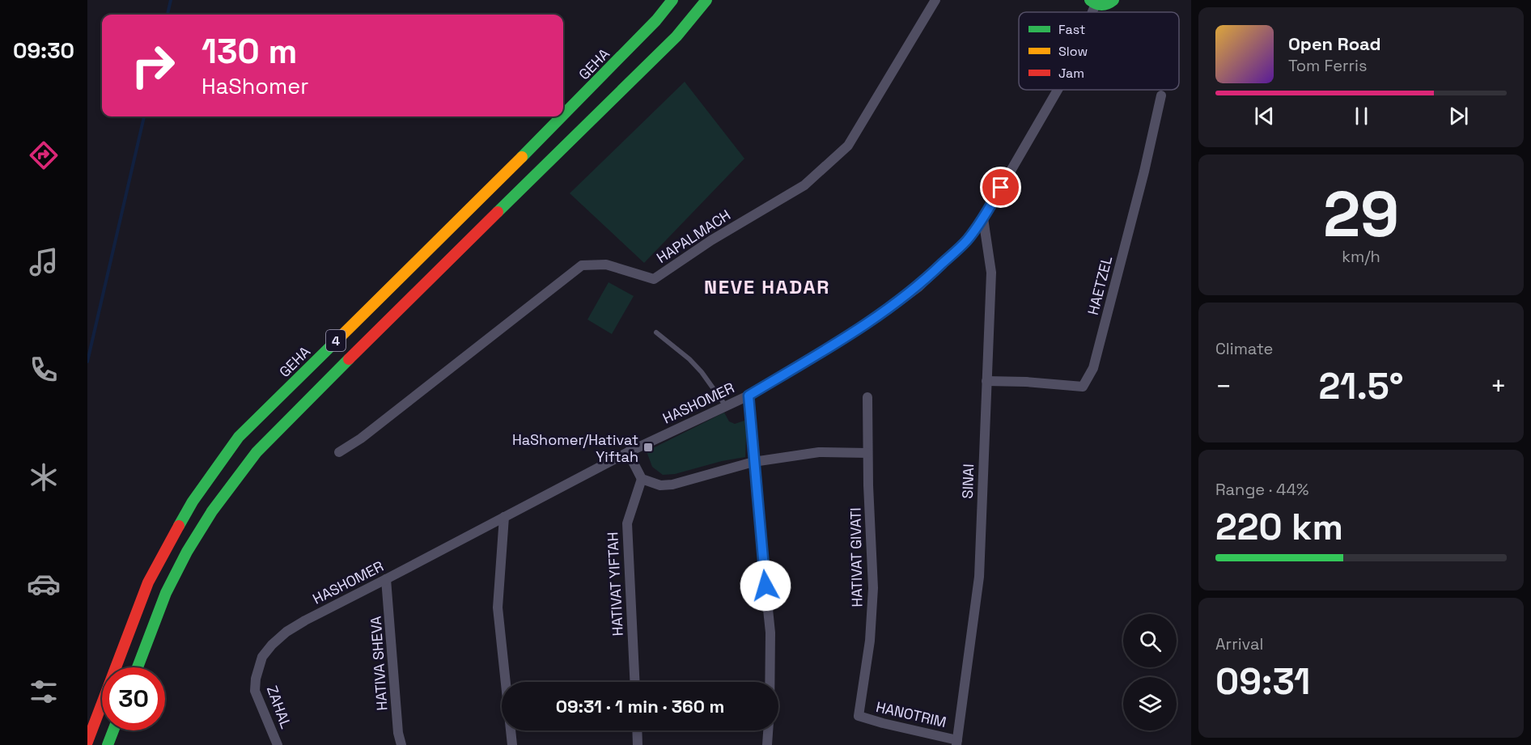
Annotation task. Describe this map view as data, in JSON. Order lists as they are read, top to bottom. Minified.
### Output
{"streets":{"main road":["GEHA","4"],"street":["HAPALMACH","HAETZEL","HASHOMER","SINAI","HATIVAT GIVATI","HATIVAT YIFTAH","HATIVA SHEVA","ZAHAL","HANOTRIM"]},"crossings":[["HAETZEL","SINAI"],["HASHOMER","SINAI"],["HASHOMER","HATIVA SHEVA"],["HASHOMER","ZAHAL"],["SINAI","HANOTRIM"],["HATIVAT GIVATI","HANOTRIM"]],"districts":["NEVE HADAR"],"places":{"transit":["HaShomer/Hativat Yiftah"]},"legend":["Fast","Slow","Jam"],"page":{"tabs":"09:30","turn":["130 m","HaShomer"],"song":["Open Road","Tom Ferris"],"tile":[["29","km/h"],"Climate",["Range · 44%","220 km"],["Arrival","09:31"]],"heat":["−","21.5°","+"],"limit":"30","trip":"09:31 · 1 min · 360 m"}}
